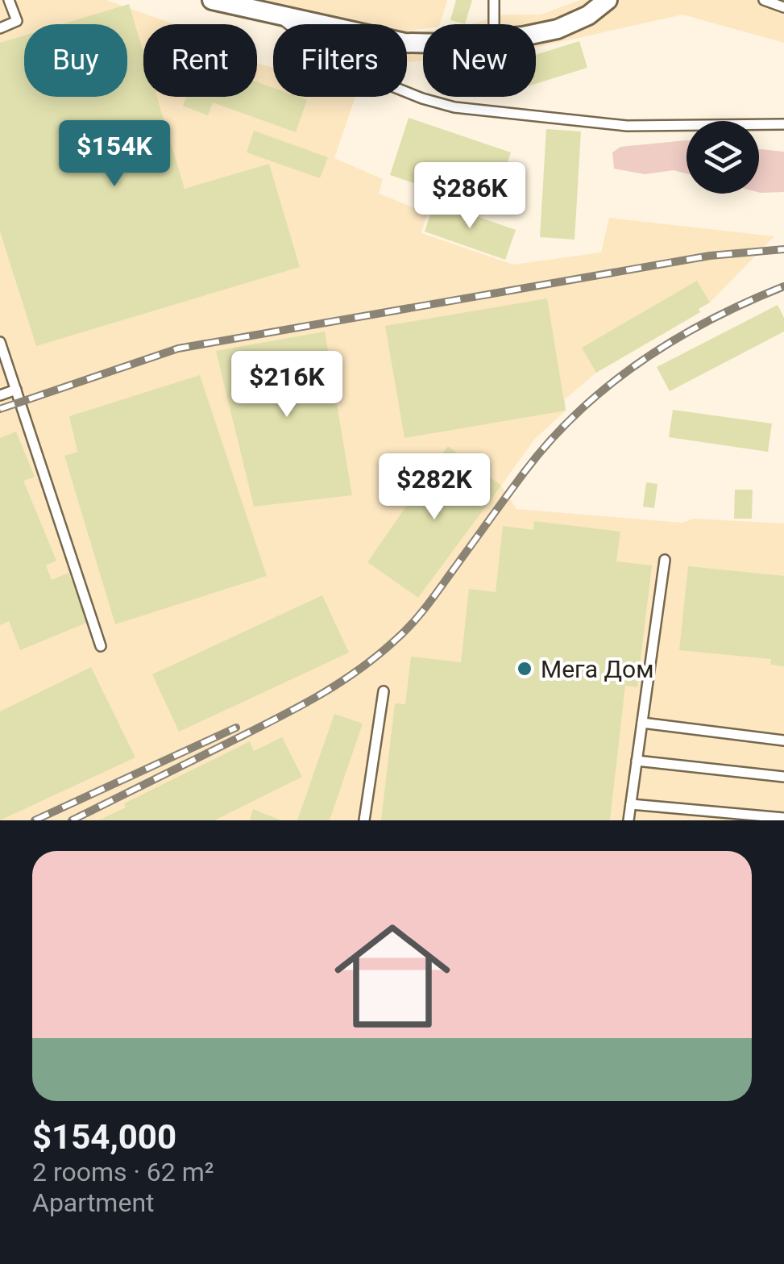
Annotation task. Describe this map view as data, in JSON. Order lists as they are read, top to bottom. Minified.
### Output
{"places":["Мега Дом"],"page":{"chip":["Buy","Rent","Filters","New"],"price":["$154K","$286K","$216K","$282K"],"list":[{"name":"$154,000","note":"2 rooms · 62 m² · Apartment"}]}}
